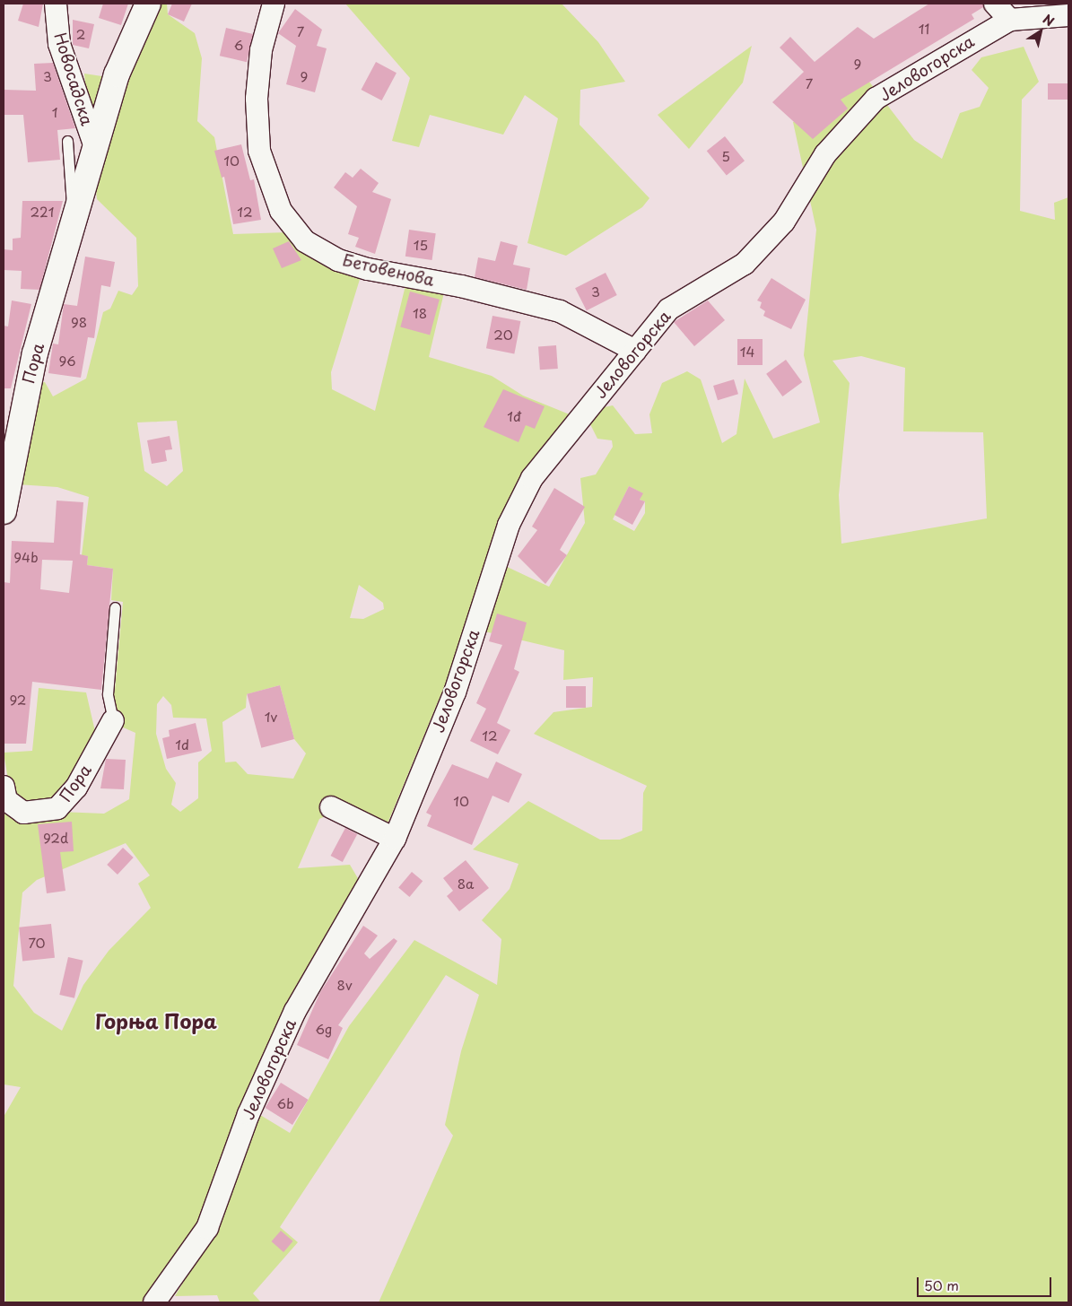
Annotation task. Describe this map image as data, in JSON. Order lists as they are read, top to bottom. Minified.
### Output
{"streets":{"street":["Јеловогорска","Новосадска","Бетовенова","Пора"]},"crossings":[["Јеловогорска","Бетовенова"],["Новосадска","Пора"]],"districts":["Горња Пора"],"house_numbers":["11","7","2","6","9","3","9","7","1","5","10","221","12","15","3","18","98","20","14","96","1đ","94b","92","1v","12","1d","10","92d","8a","70","8v","6g","6b"],"scale_bar":"50 m","north":"top right"}
